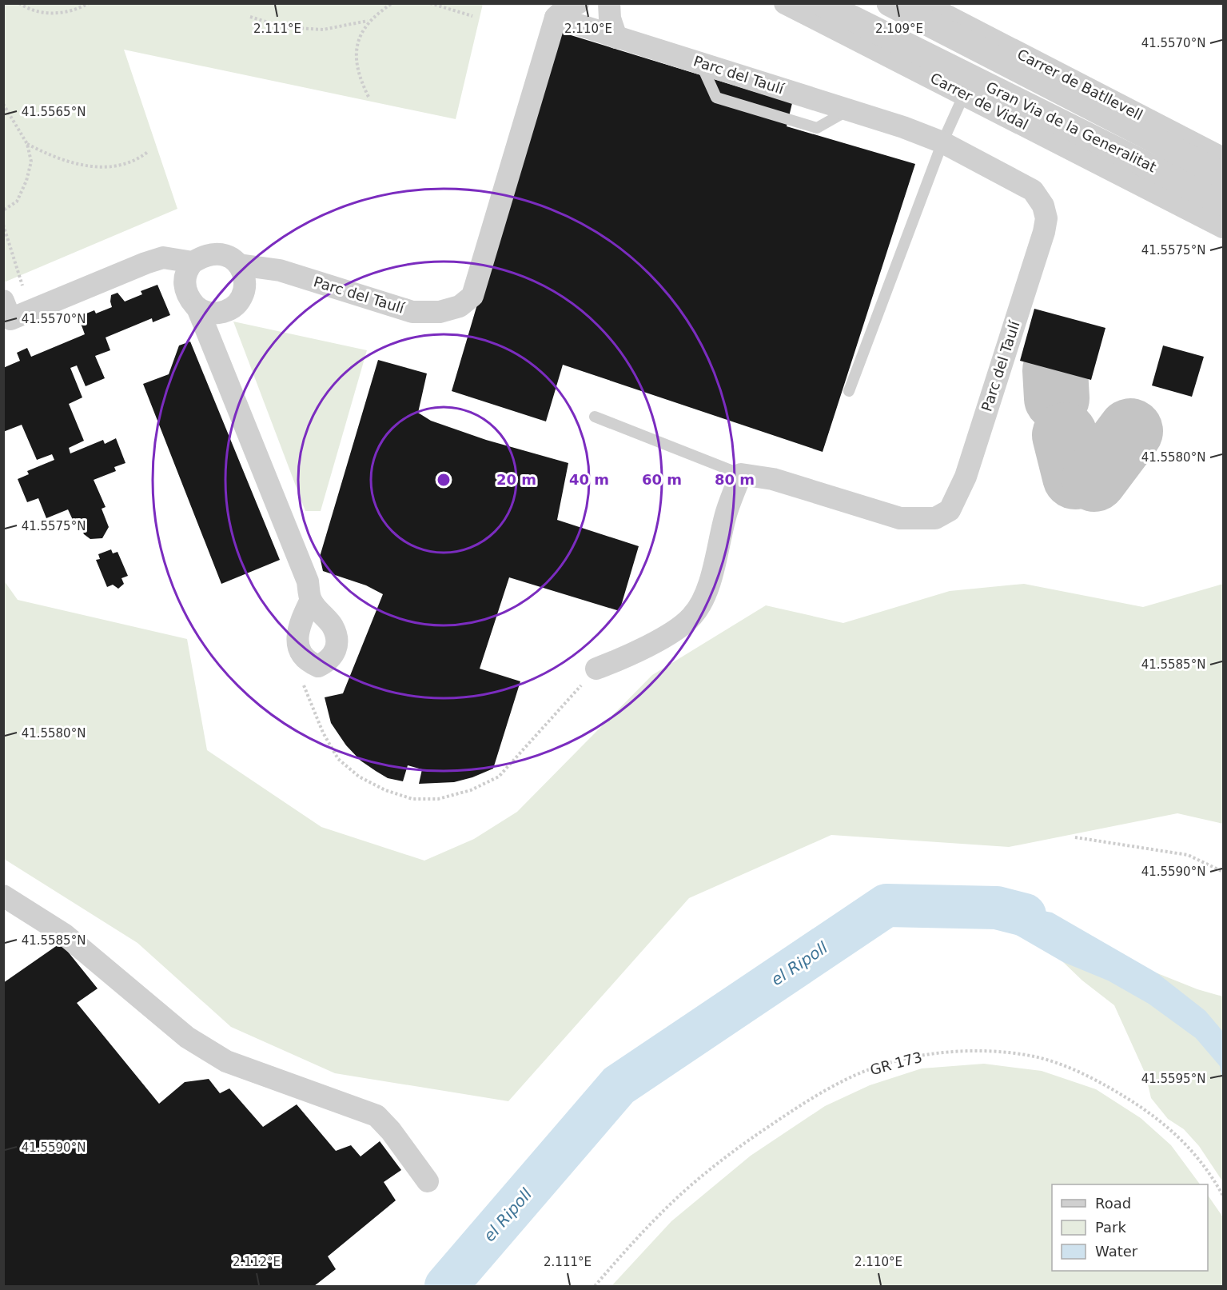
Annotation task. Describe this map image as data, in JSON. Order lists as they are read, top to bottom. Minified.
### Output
{"streets":{"street":["Parc del Taulí","Carrer de Batllevell","Carrer de Vidal","Gran Via de la Generalitat"],"path":["GR 173"]},"crossings":[["Carrer de Batllevell","Gran Via de la Generalitat"]],"water":["el Ripoll"],"legend":["Road","Park","Water"],"coordinates":["2.111°E","2.110°E","2.109°E","41.5570°N","41.5565°N","41.5575°N","41.5580°N","41.5585°N","41.5590°N","41.5595°N","2.112°E"],"rings":["20 m","40 m","60 m","80 m"]}
